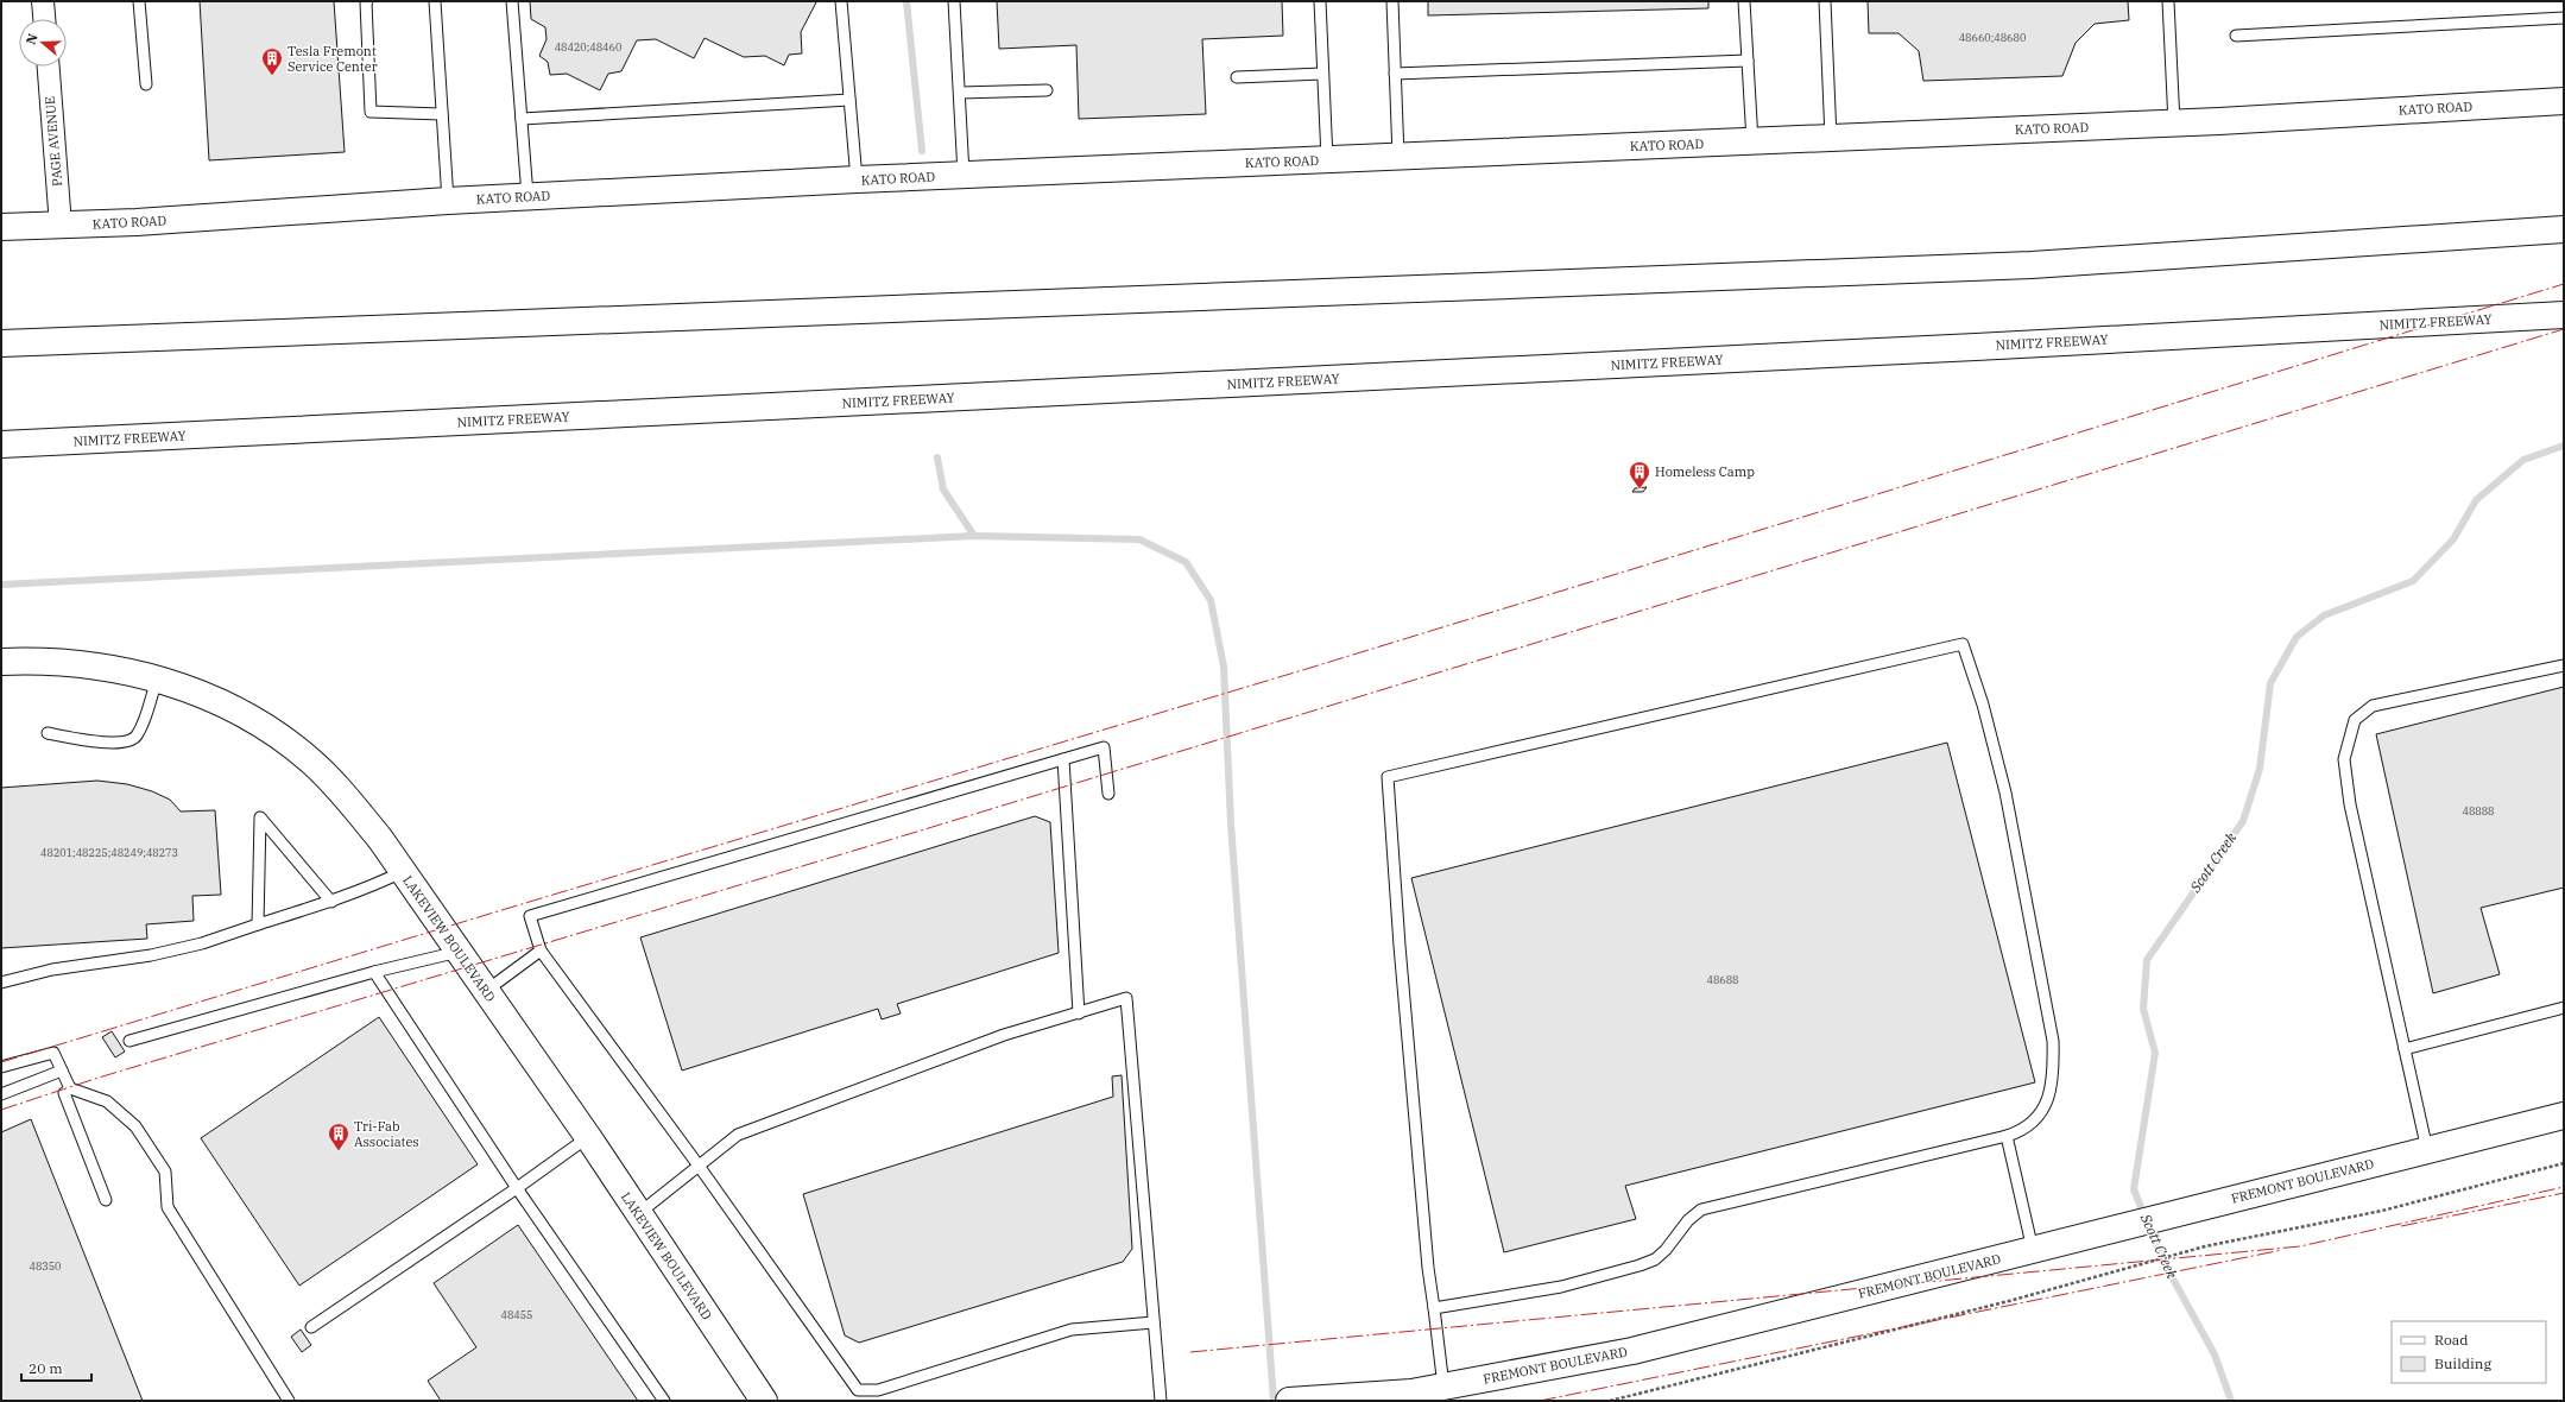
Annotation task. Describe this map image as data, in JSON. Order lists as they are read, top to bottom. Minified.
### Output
{"streets":{"main road":["KATO ROAD","NIMITZ FREEWAY","LAKEVIEW BOULEVARD","FREMONT BOULEVARD"],"street":["PAGE AVENUE"]},"crossings":[["KATO ROAD","PAGE AVENUE"]],"water":["Scott Creek"],"places":{"building":["Tesla Fremont Service Center","Homeless Camp","Tri-Fab Associates"]},"house_numbers":["48660;48680","48420;48460","48888","48201;48225;48249;48273","48688","48350","48455"],"legend":["Road","Building"],"scale_bar":"20 m","north":"left"}
